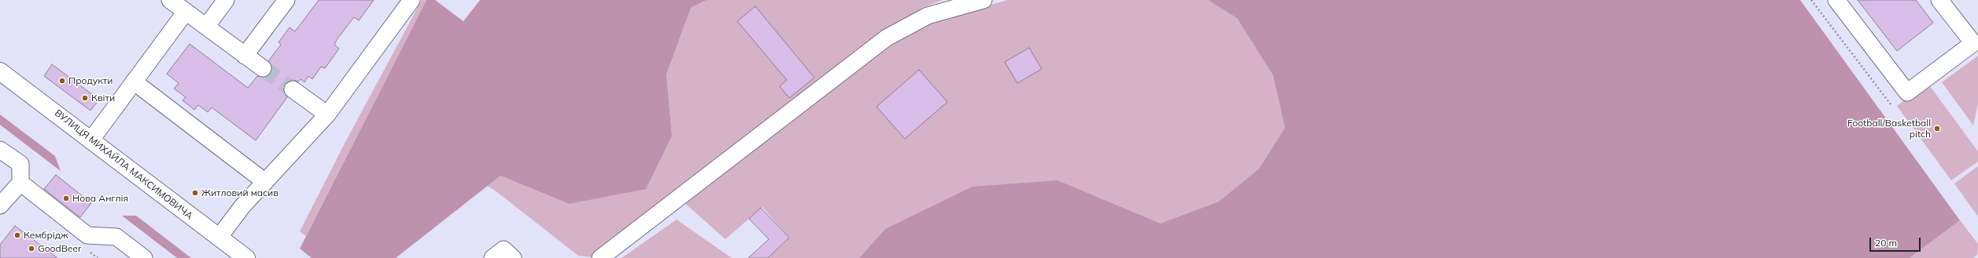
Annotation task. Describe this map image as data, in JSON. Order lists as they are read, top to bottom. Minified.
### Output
{"streets":{"main road":["ВУЛИЦЯ МИХАЙЛА МАКСИМОВИЧА"]},"places":["Продукти","Квіти","Football/Basketball pitch","Житловий масив","Нова Англія","Кембрідж","GoodBeer"],"scale_bar":"20 m"}
